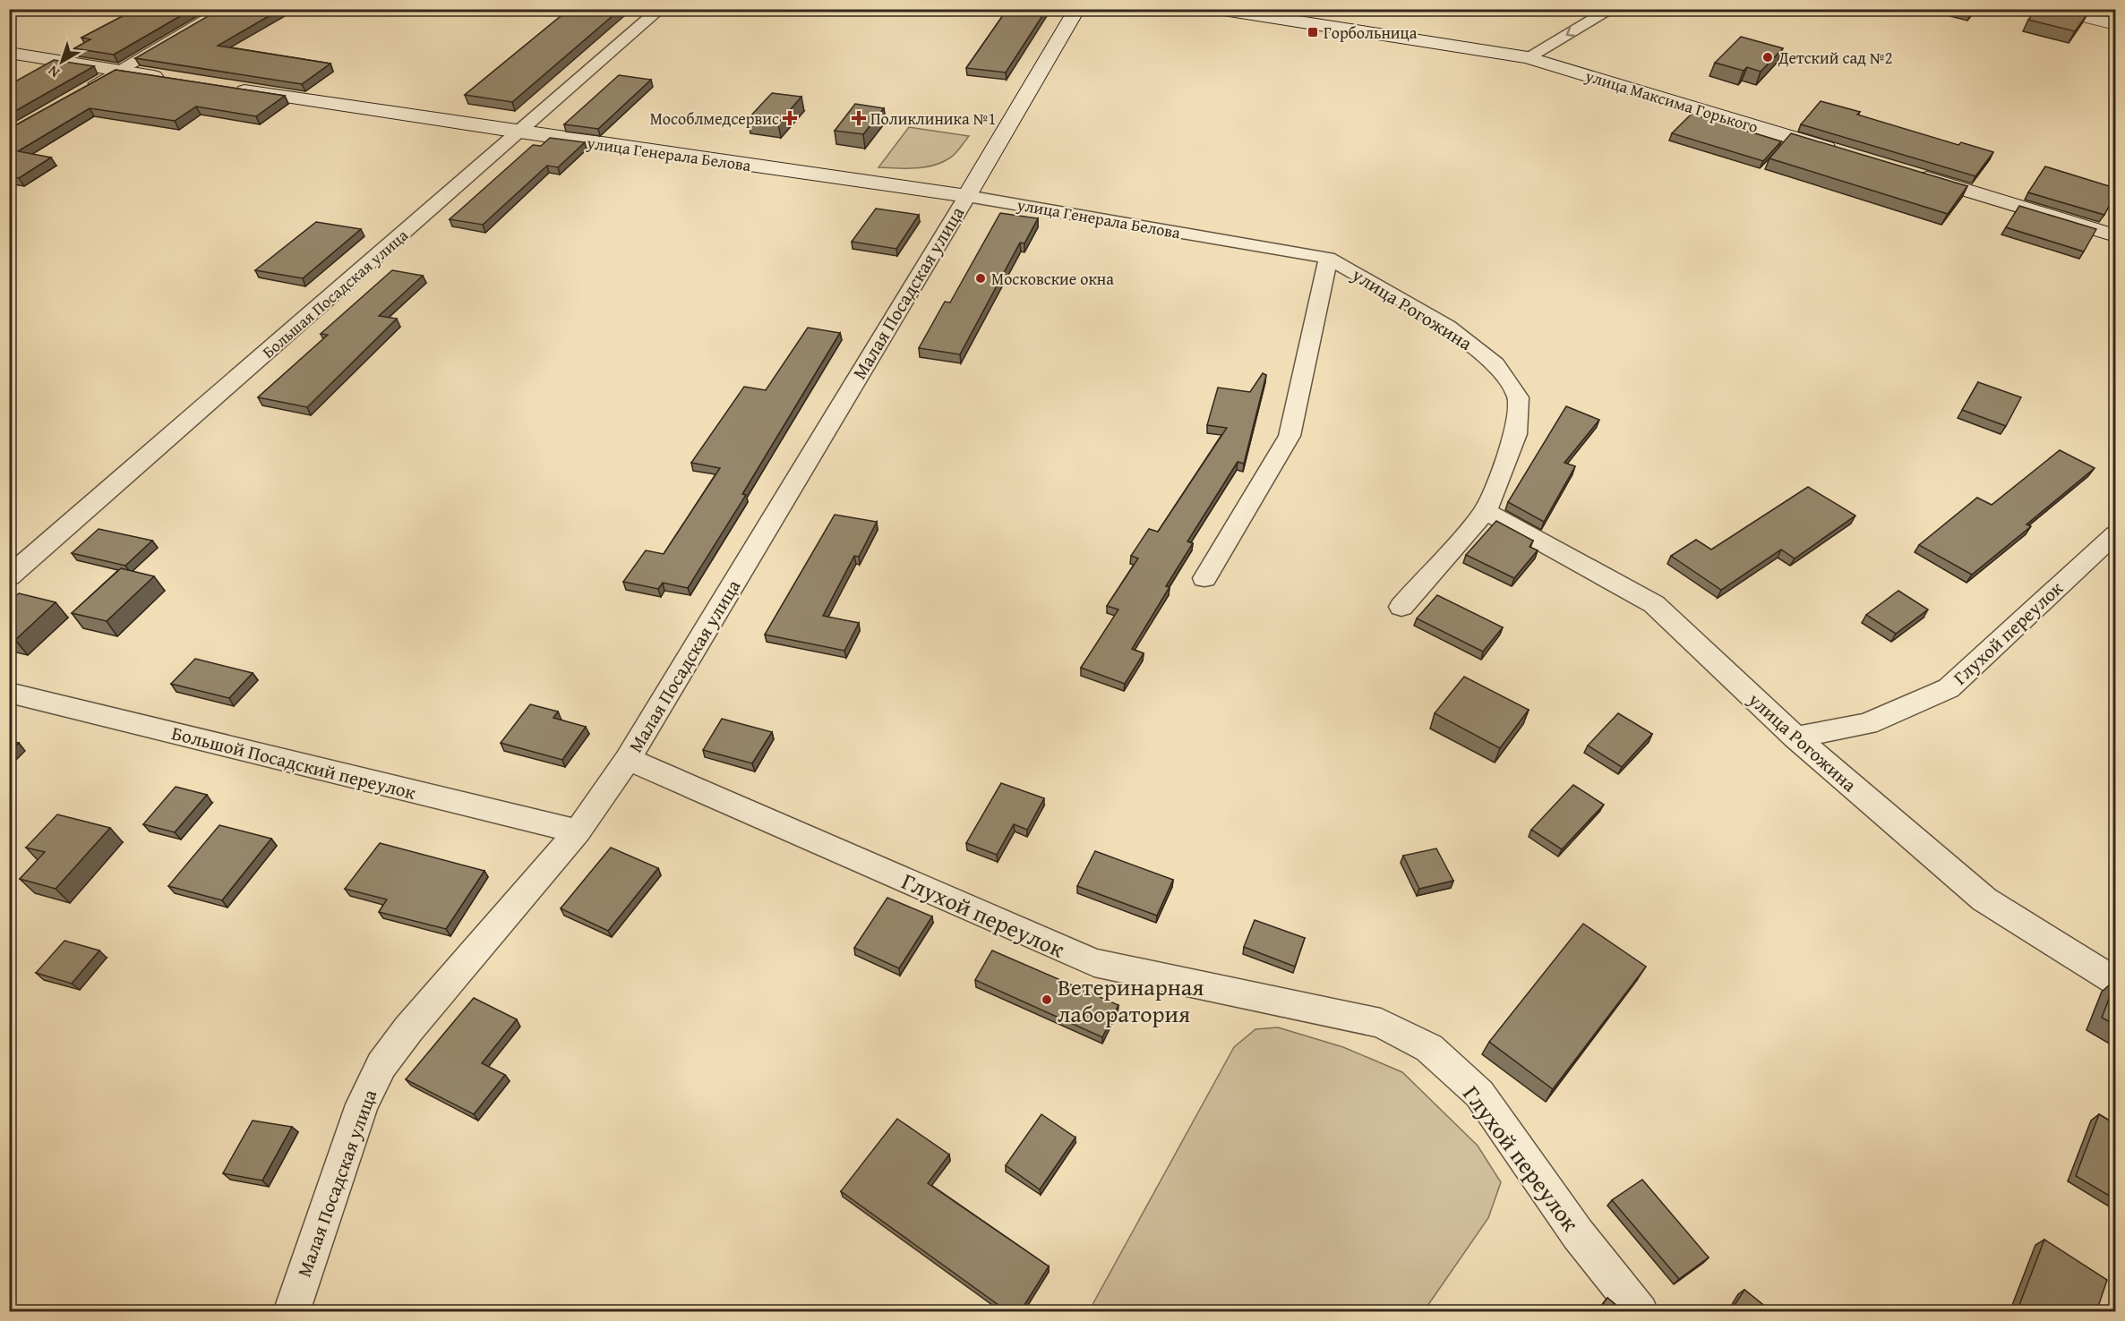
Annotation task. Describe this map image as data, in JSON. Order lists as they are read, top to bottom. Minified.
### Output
{"streets":{"main road":["улица Максима Горького","улица Генерала Белова","Малая Посадская улица"],"street":["Большая Посадская улица","улица Рогожина","Глухой переулок","Большой Посадский переулок"]},"crossings":[["улица Генерала Белова","Малая Посадская улица"],["улица Генерала Белова","Большая Посадская улица"],["улица Генерала Белова","улица Рогожина"],["Малая Посадская улица","Глухой переулок"],["Малая Посадская улица","Большой Посадский переулок"],["улица Рогожина","Глухой переулок"]],"places":{"transit":["Горбольница"],"other":["Детский сад №2","Московские окна","Ветеринарная лаборатория"],"health":["Мособлмедсервис","Поликлиника №1"]},"north":"bottom left"}
